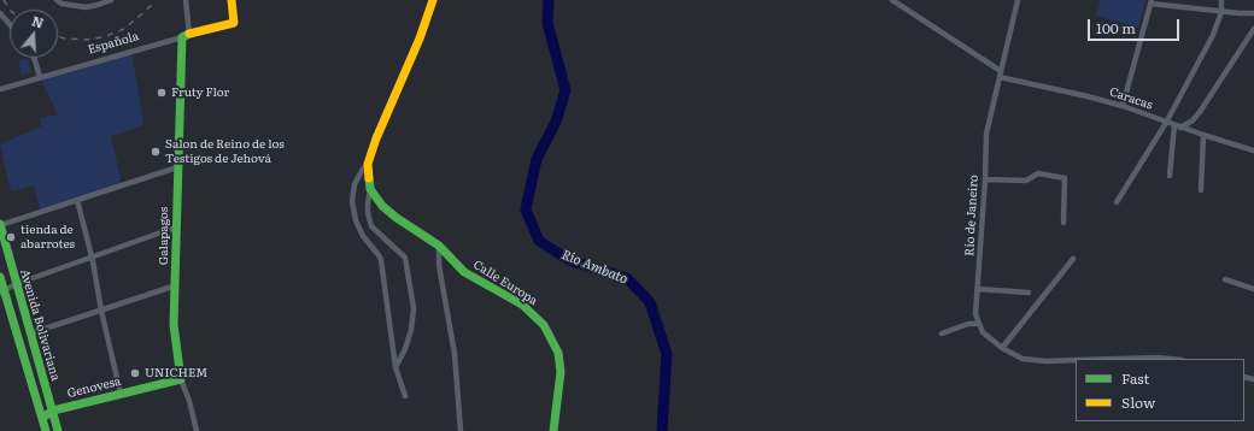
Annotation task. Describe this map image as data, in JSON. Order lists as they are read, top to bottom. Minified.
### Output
{"streets":{"street":["Española","Caracas","Río de Janeiro","Galapagos","Calle Europa","Avenida Bolivariana","Genovesa"]},"crossings":[["Española","Galapagos"],["Caracas","Río de Janeiro"],["Galapagos","Genovesa"],["Avenida Bolivariana","Genovesa"]],"water":["Río Ambato"],"places":["Fruty Flor","Salon de Reino de los Testigos de Jehová","tienda de abarrotes","UNICHEM"],"legend":["Fast","Slow"],"scale_bar":"100 m","north":"top"}
